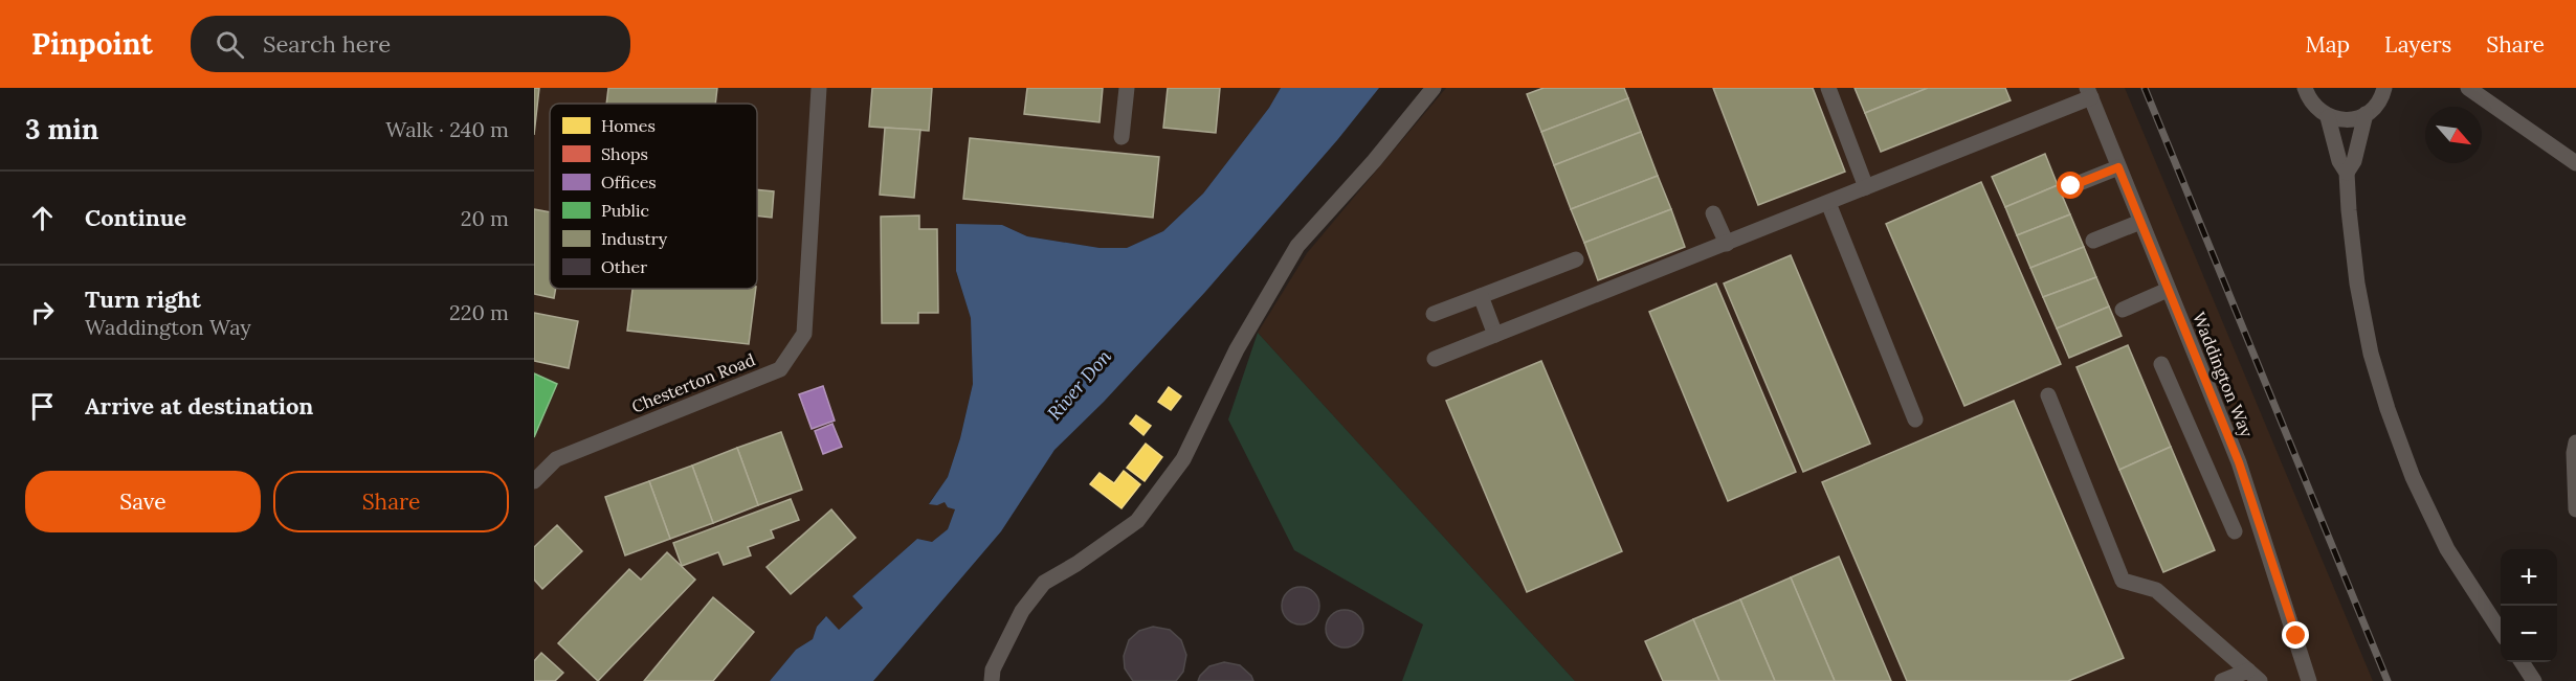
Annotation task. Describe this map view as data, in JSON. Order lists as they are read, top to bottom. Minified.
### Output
{"streets":{"street":["Waddington Way","Chesterton Road"]},"water":["River Don"],"legend":["Homes","Shops","Offices","Public","Industry","Other"],"north":"bottom right","page":{"header":"Pinpoint","search":"Search here","nav":["Map","Layers","Share"],"heading":["3 min","Walk · 240 m"],"list":[["Continue","20 m"],["Turn right","Waddington Way","220 m"],"Arrive at destination"],"buttons":["Save","Share"],"map_buttons":["+","−"]}}
